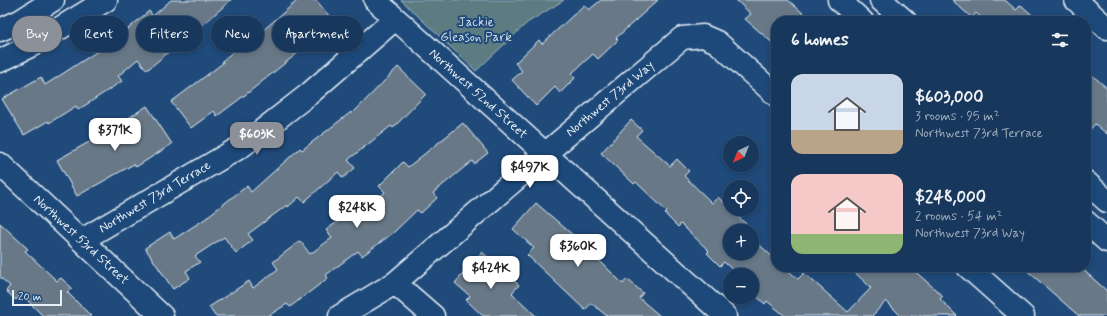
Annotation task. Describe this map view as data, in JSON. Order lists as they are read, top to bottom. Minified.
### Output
{"streets":{"street":["Northwest 52nd Street","Northwest 73rd Way","Northwest 73rd Terrace","Northwest 53rd Street"]},"crossings":[["Northwest 52nd Street","Northwest 73rd Way"],["Northwest 52nd Street","Northwest 73rd Terrace"],["Northwest 73rd Terrace","Northwest 53rd Street"]],"parks":["Jackie Gleason Park"],"scale_bar":"20 m","north":"bottom left","page":{"chip":["Buy","Rent","Filters","New","Apartment"],"heading":"6 homes","list":[{"name":"$603,000","note":"3 rooms · 95 m² · Northwest 73rd Terrace"},{"name":"$248,000","note":"2 rooms · 54 m² · Northwest 73rd Way"}],"price":["$371K","$603K","$497K","$248K","$360K","$424K"],"map_buttons":["+","−"],"scale":"20 m"}}
